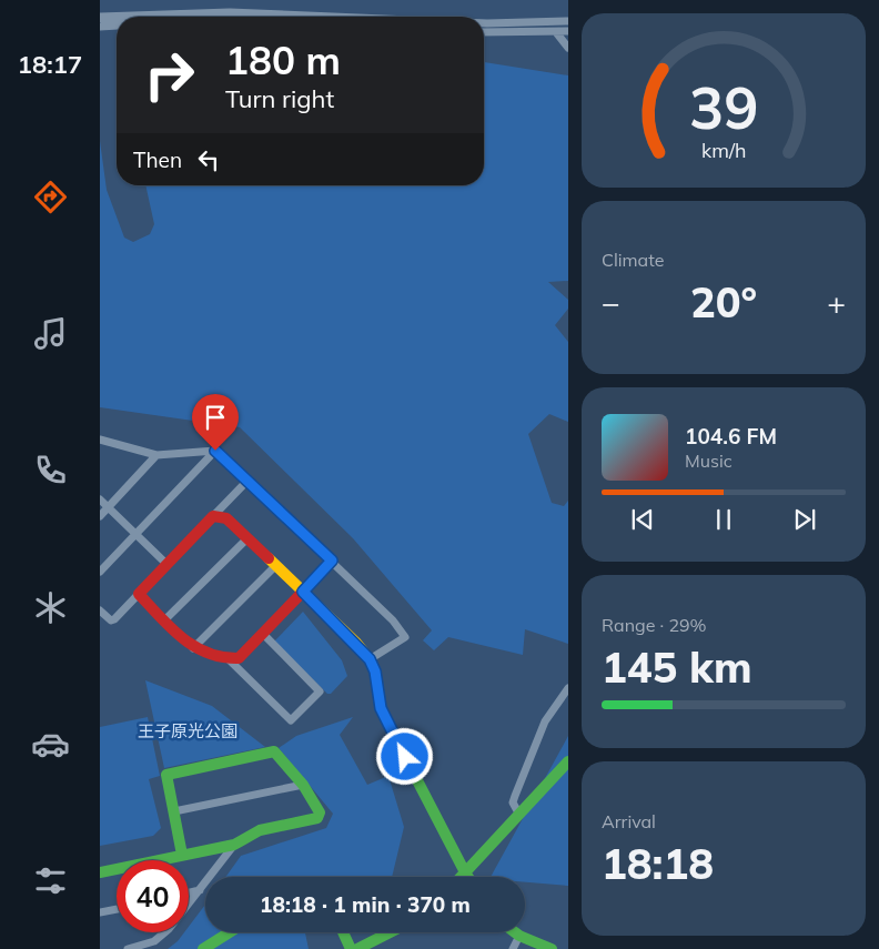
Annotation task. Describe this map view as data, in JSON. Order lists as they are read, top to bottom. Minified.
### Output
{"parks":["王子原光公園"],"page":{"tabs":"18:17","turn":["180 m","Turn right"],"then":"Then","tile":["Climate",["Range · 29%","145 km"],["Arrival","18:18"]],"heat":["−","20°","+"],"song":["104.6 FM","Music"],"limit":"40","trip":"18:18 · 1 min · 370 m","gauge":["39","km/h"]}}
